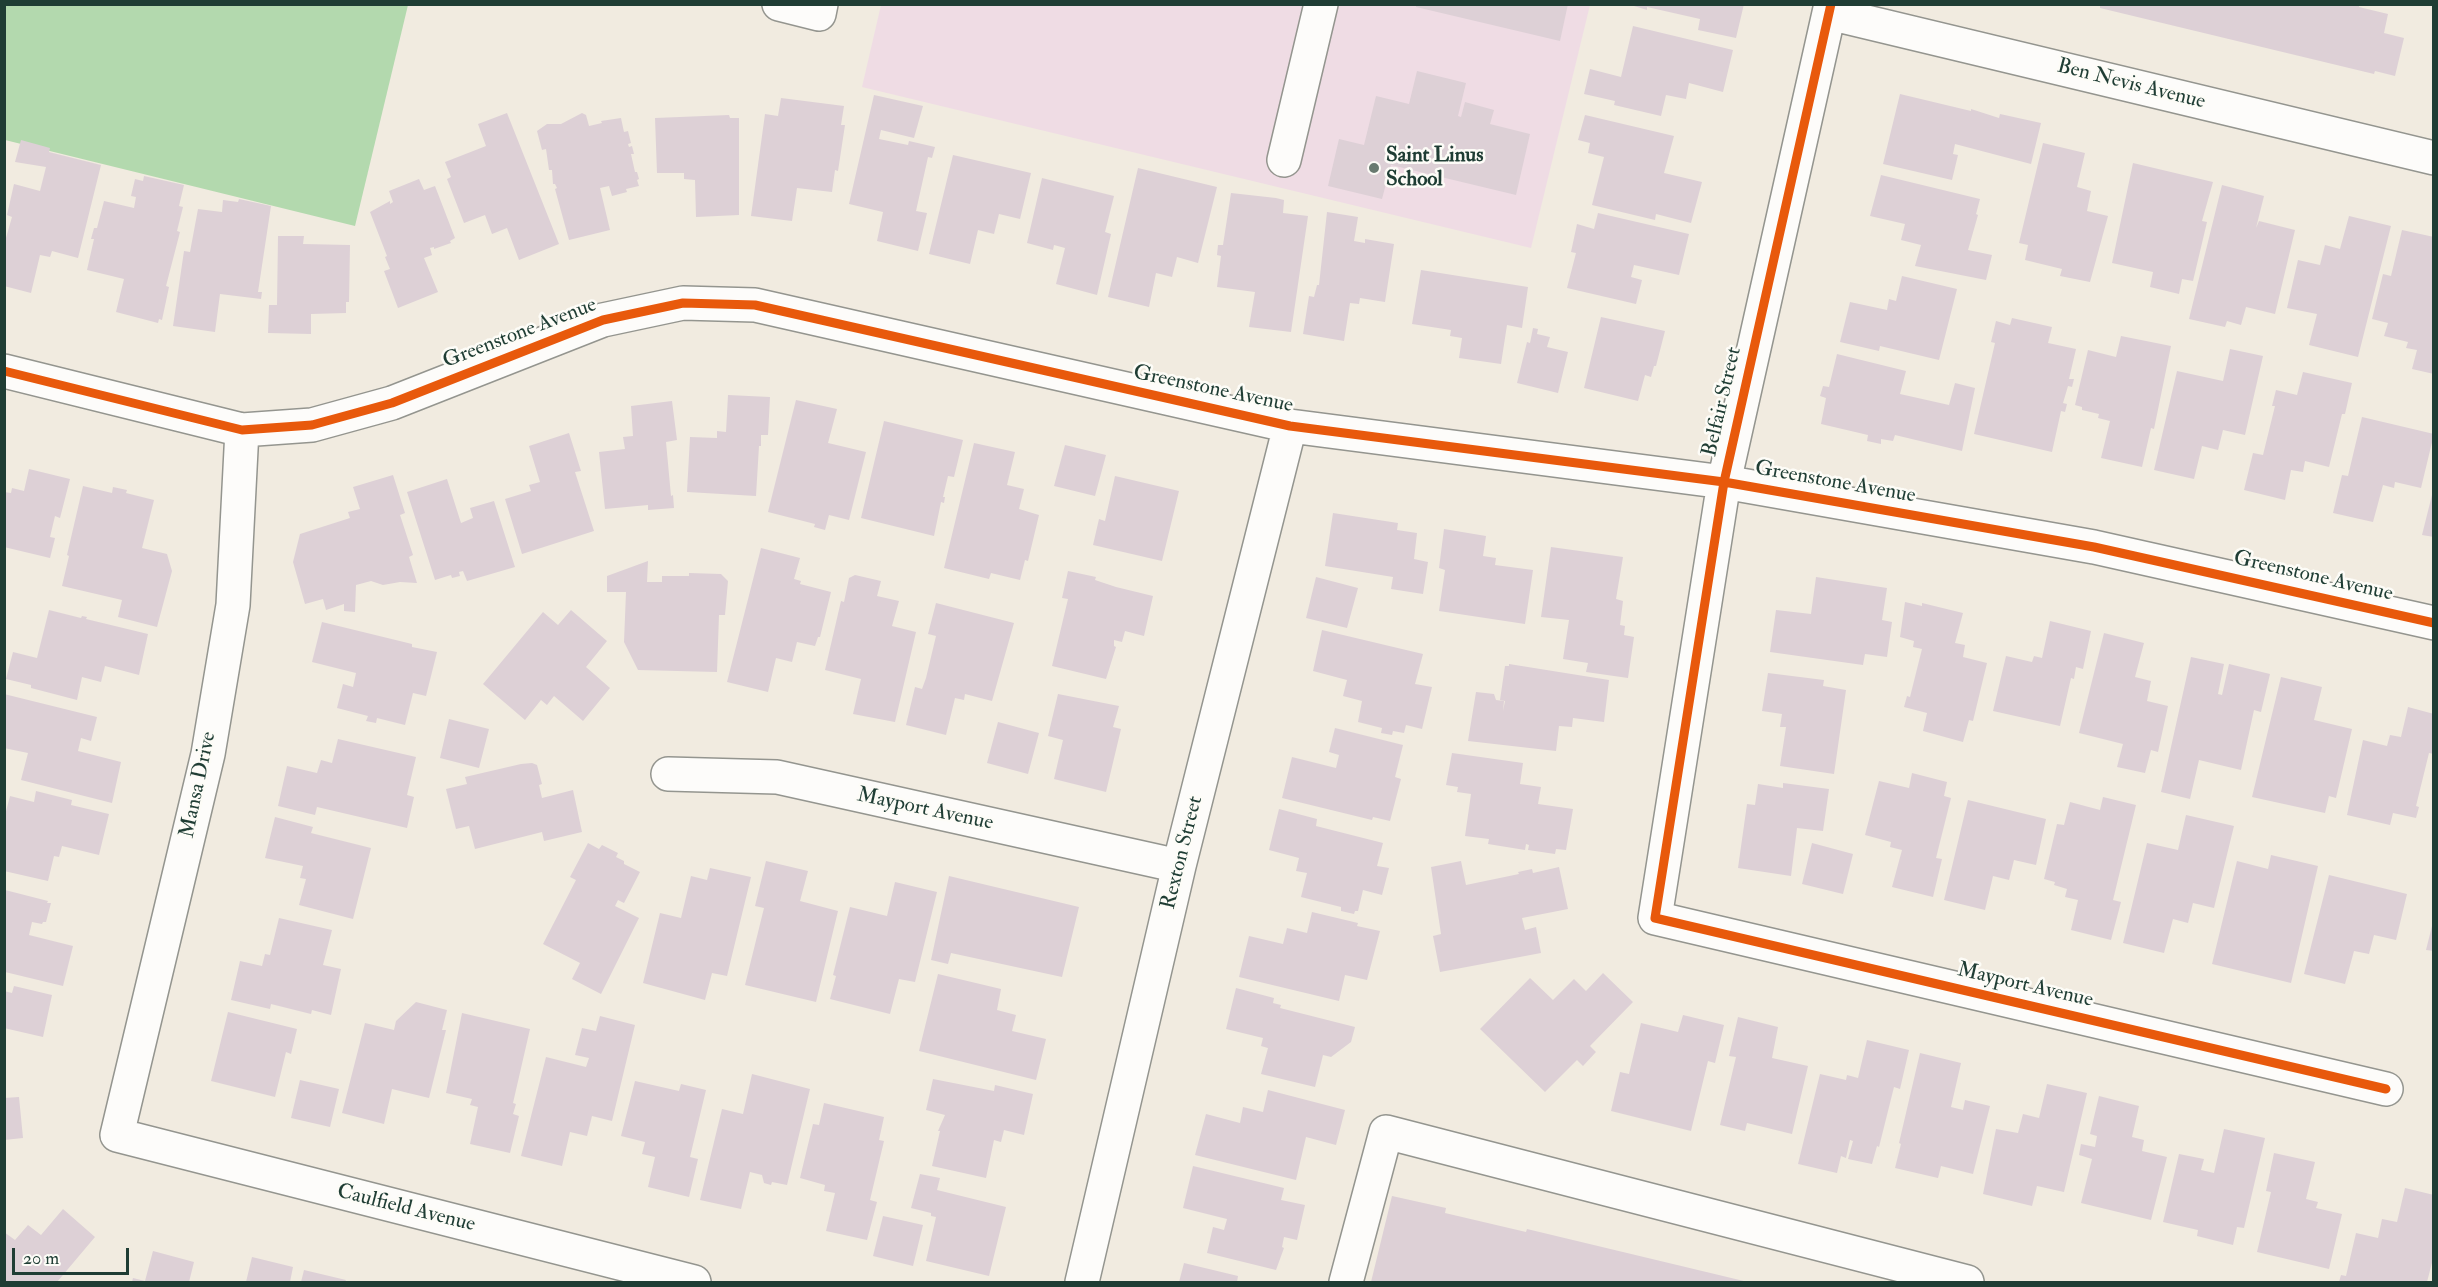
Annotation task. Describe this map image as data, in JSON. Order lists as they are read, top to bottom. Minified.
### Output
{"streets":{"street":["Ben Nevis Avenue","Greenstone Avenue","Belfair Street","Mansa Drive","Mayport Avenue","Rexton Street","Caulfield Avenue"]},"crossings":[["Ben Nevis Avenue","Belfair Street"],["Greenstone Avenue","Belfair Street"],["Greenstone Avenue","Mansa Drive"],["Greenstone Avenue","Rexton Street"],["Belfair Street","Mayport Avenue"],["Mansa Drive","Caulfield Avenue"],["Mayport Avenue","Rexton Street"]],"places":["Saint Linus School"],"scale_bar":"20 m"}
